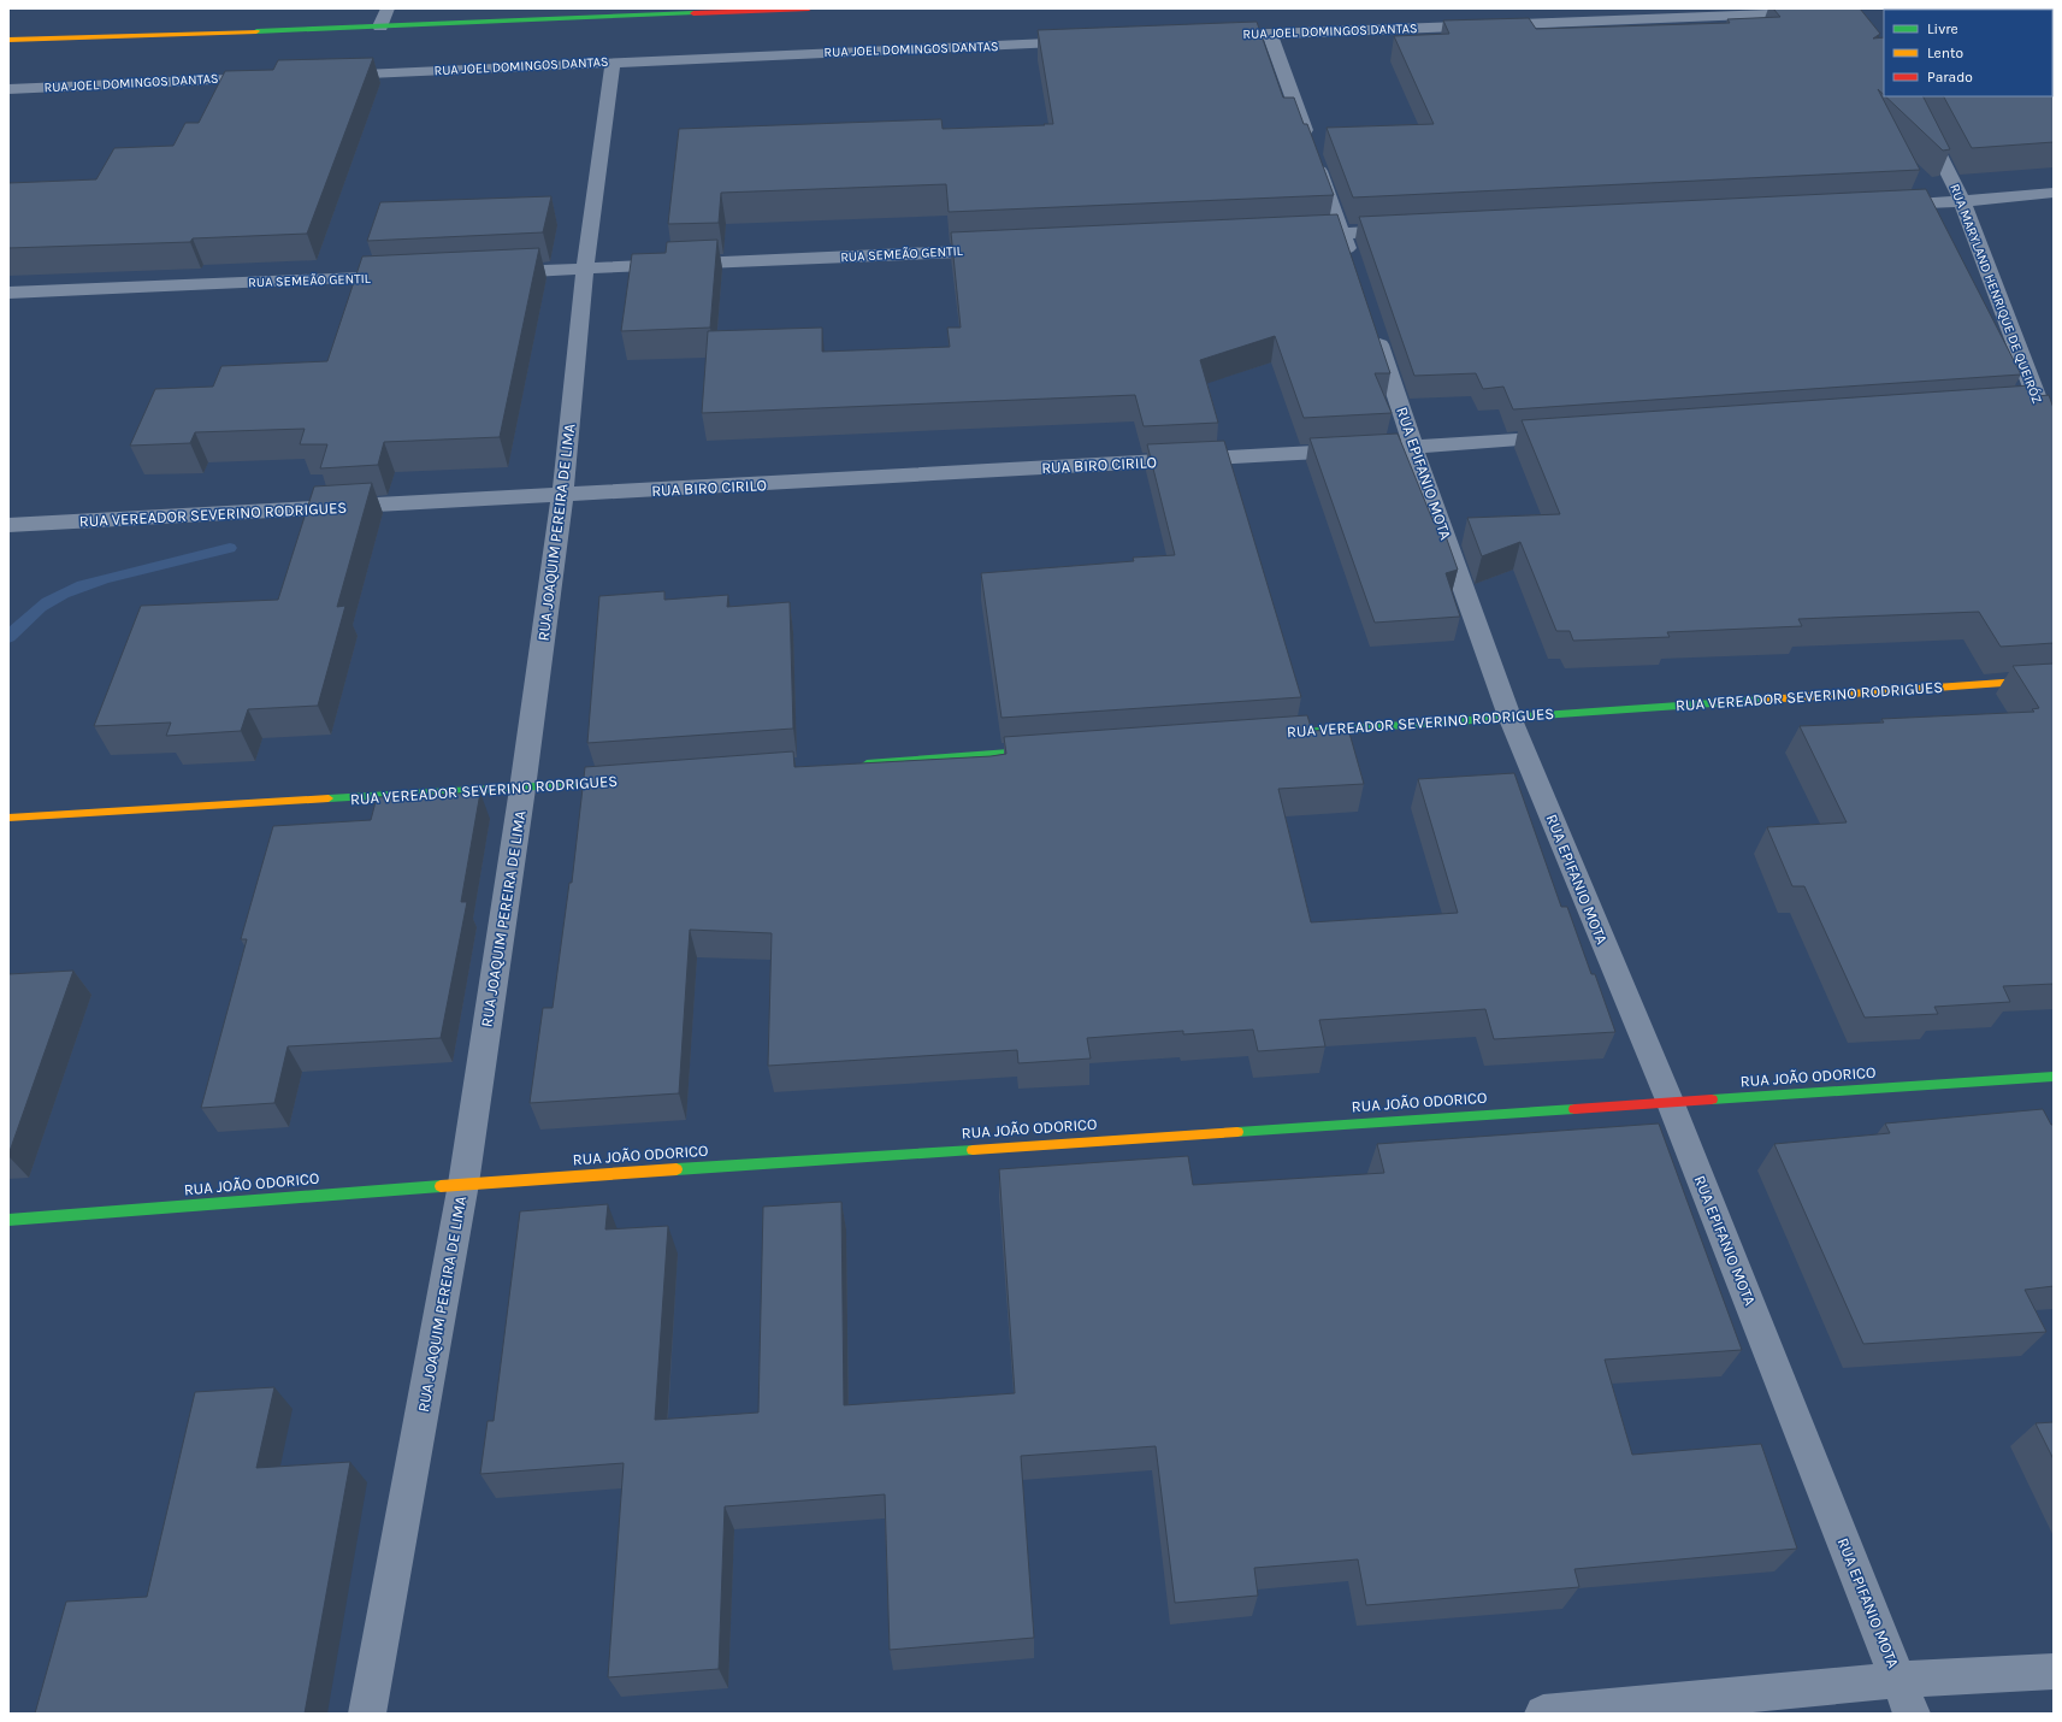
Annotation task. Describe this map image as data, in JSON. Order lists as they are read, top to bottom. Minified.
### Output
{"streets":{"street":["RUA JOEL DOMINGOS DANTAS","RUA SEMEÃO GENTIL","RUA MARYLAND HENRIQUE DE QUEIRÓZ","RUA BIRO CIRILO","RUA EPIFANIO MOTA","RUA VEREADOR SEVERINO RODRIGUES","RUA JOAQUIM PEREIRA DE LIMA","RUA JOÃO ODORICO"]},"crossings":[["RUA JOEL DOMINGOS DANTAS","RUA JOAQUIM PEREIRA DE LIMA"],["RUA SEMEÃO GENTIL","RUA JOAQUIM PEREIRA DE LIMA"],["RUA BIRO CIRILO","RUA EPIFANIO MOTA"],["RUA BIRO CIRILO","RUA VEREADOR SEVERINO RODRIGUES"],["RUA BIRO CIRILO","RUA JOAQUIM PEREIRA DE LIMA"],["RUA EPIFANIO MOTA","RUA VEREADOR SEVERINO RODRIGUES"],["RUA EPIFANIO MOTA","RUA JOÃO ODORICO"],["RUA VEREADOR SEVERINO RODRIGUES","RUA JOAQUIM PEREIRA DE LIMA"],["RUA JOAQUIM PEREIRA DE LIMA","RUA JOÃO ODORICO"]],"legend":["Livre","Lento","Parado"]}
